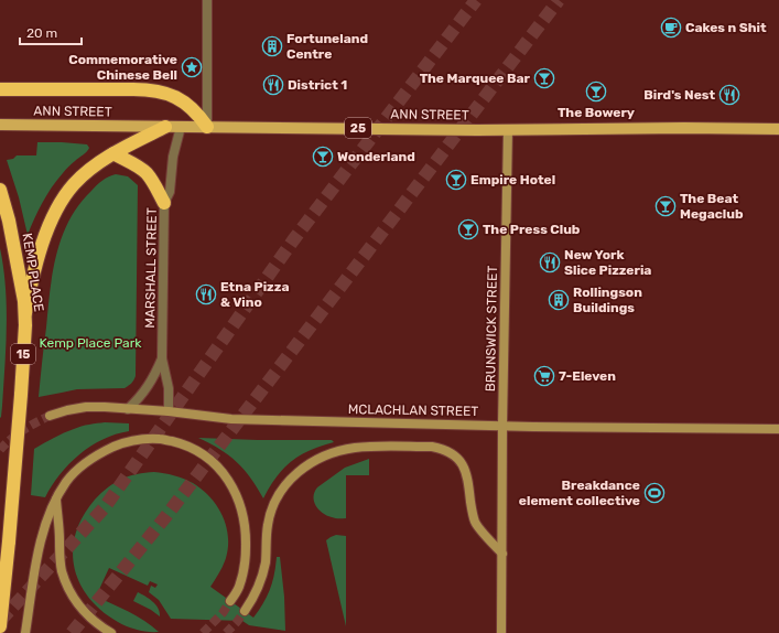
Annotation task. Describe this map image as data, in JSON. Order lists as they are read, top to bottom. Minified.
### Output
{"streets":{"highway":["25","KEMP PLACE","15"],"main road":["ANN STREET","BRUNSWICK STREET","MCLACHLAN STREET"],"street":["MARSHALL STREET"]},"crossings":[["ANN STREET","25"],["ANN STREET","MARSHALL STREET"],["ANN STREET","BRUNSWICK STREET"],["25","KEMP PLACE"],["MARSHALL STREET","MCLACHLAN STREET"],["BRUNSWICK STREET","MCLACHLAN STREET"]],"parks":["Kemp Place Park"],"places":{"cafe":["Cakes n Shit"],"building":["Fortuneland Centre","Rollingson Buildings"],"place":["Commemorative Chinese Bell"],"bar":["The Marquee Bar","The Bowery","Wonderland","Empire Hotel","The Beat Megaclub","The Press Club"],"restaurant":["District 1","Bird's Nest","New York Slice Pizzeria","Etna Pizza & Vino"],"supermarket":["7-Eleven"],"sports":["Breakdance element collective"]},"scale_bar":"20 m"}
